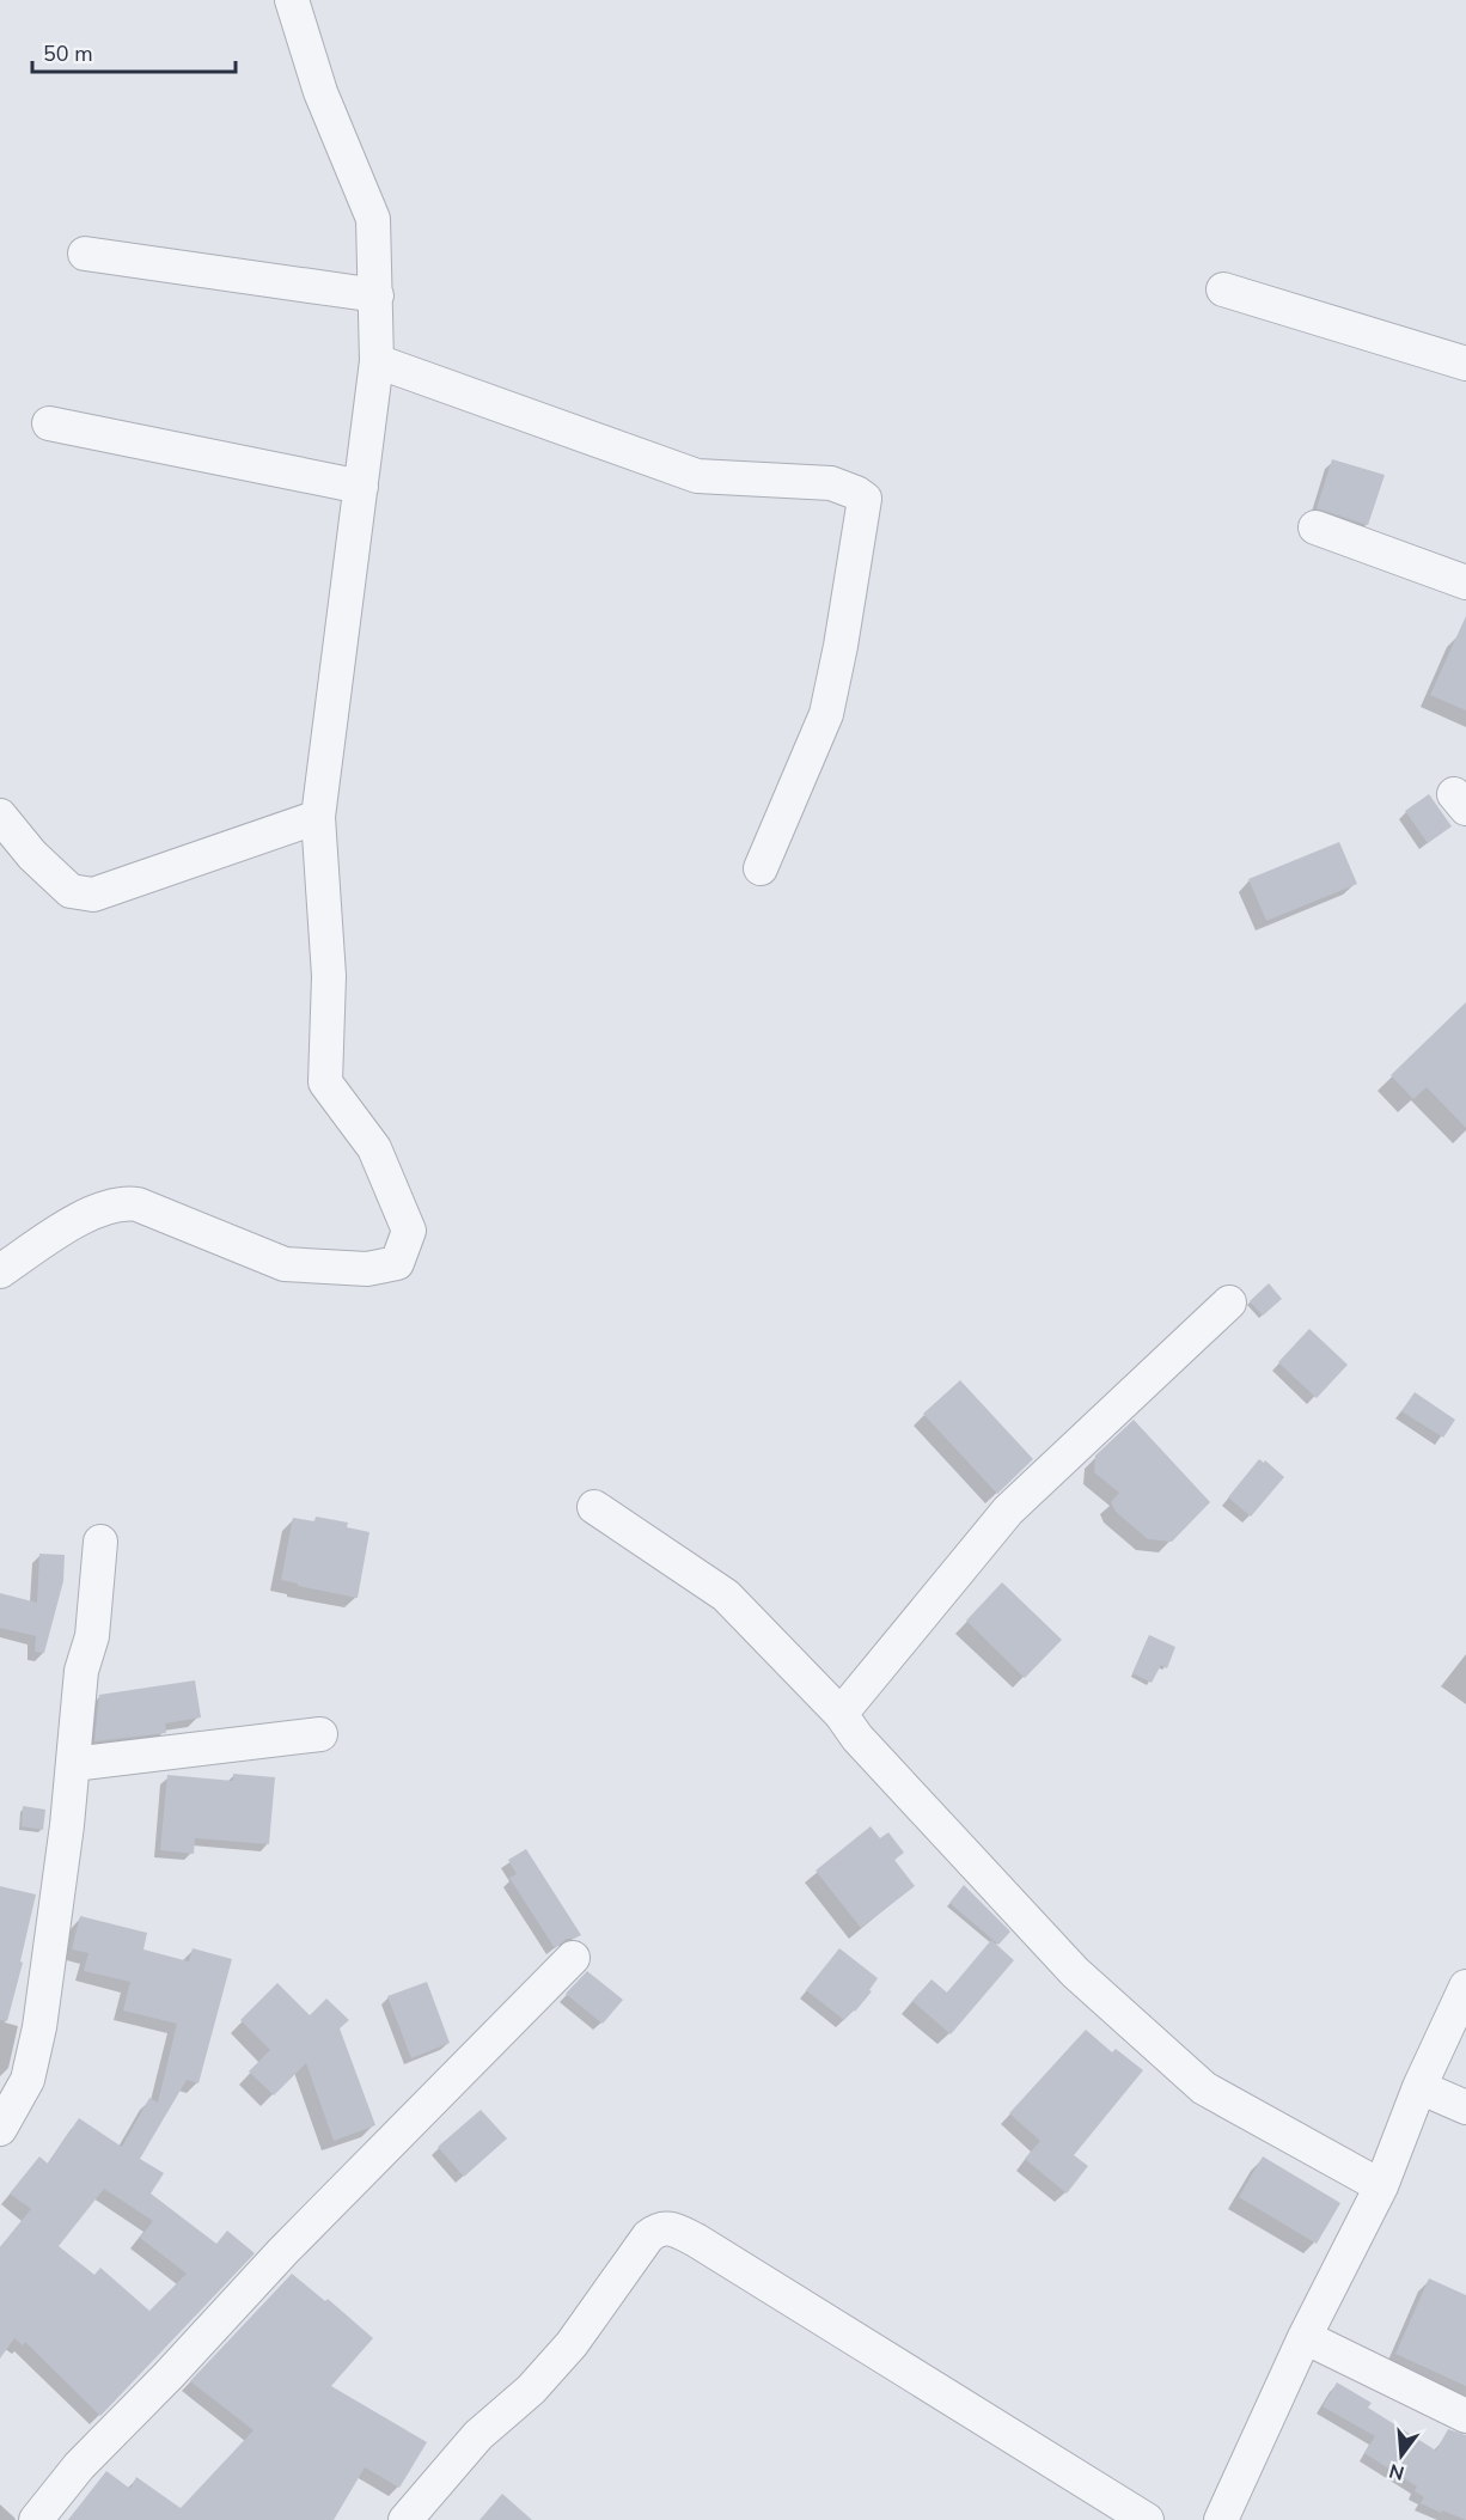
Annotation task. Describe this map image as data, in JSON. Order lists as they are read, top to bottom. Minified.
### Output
{"scale_bar":"50 m","north":"bottom"}
